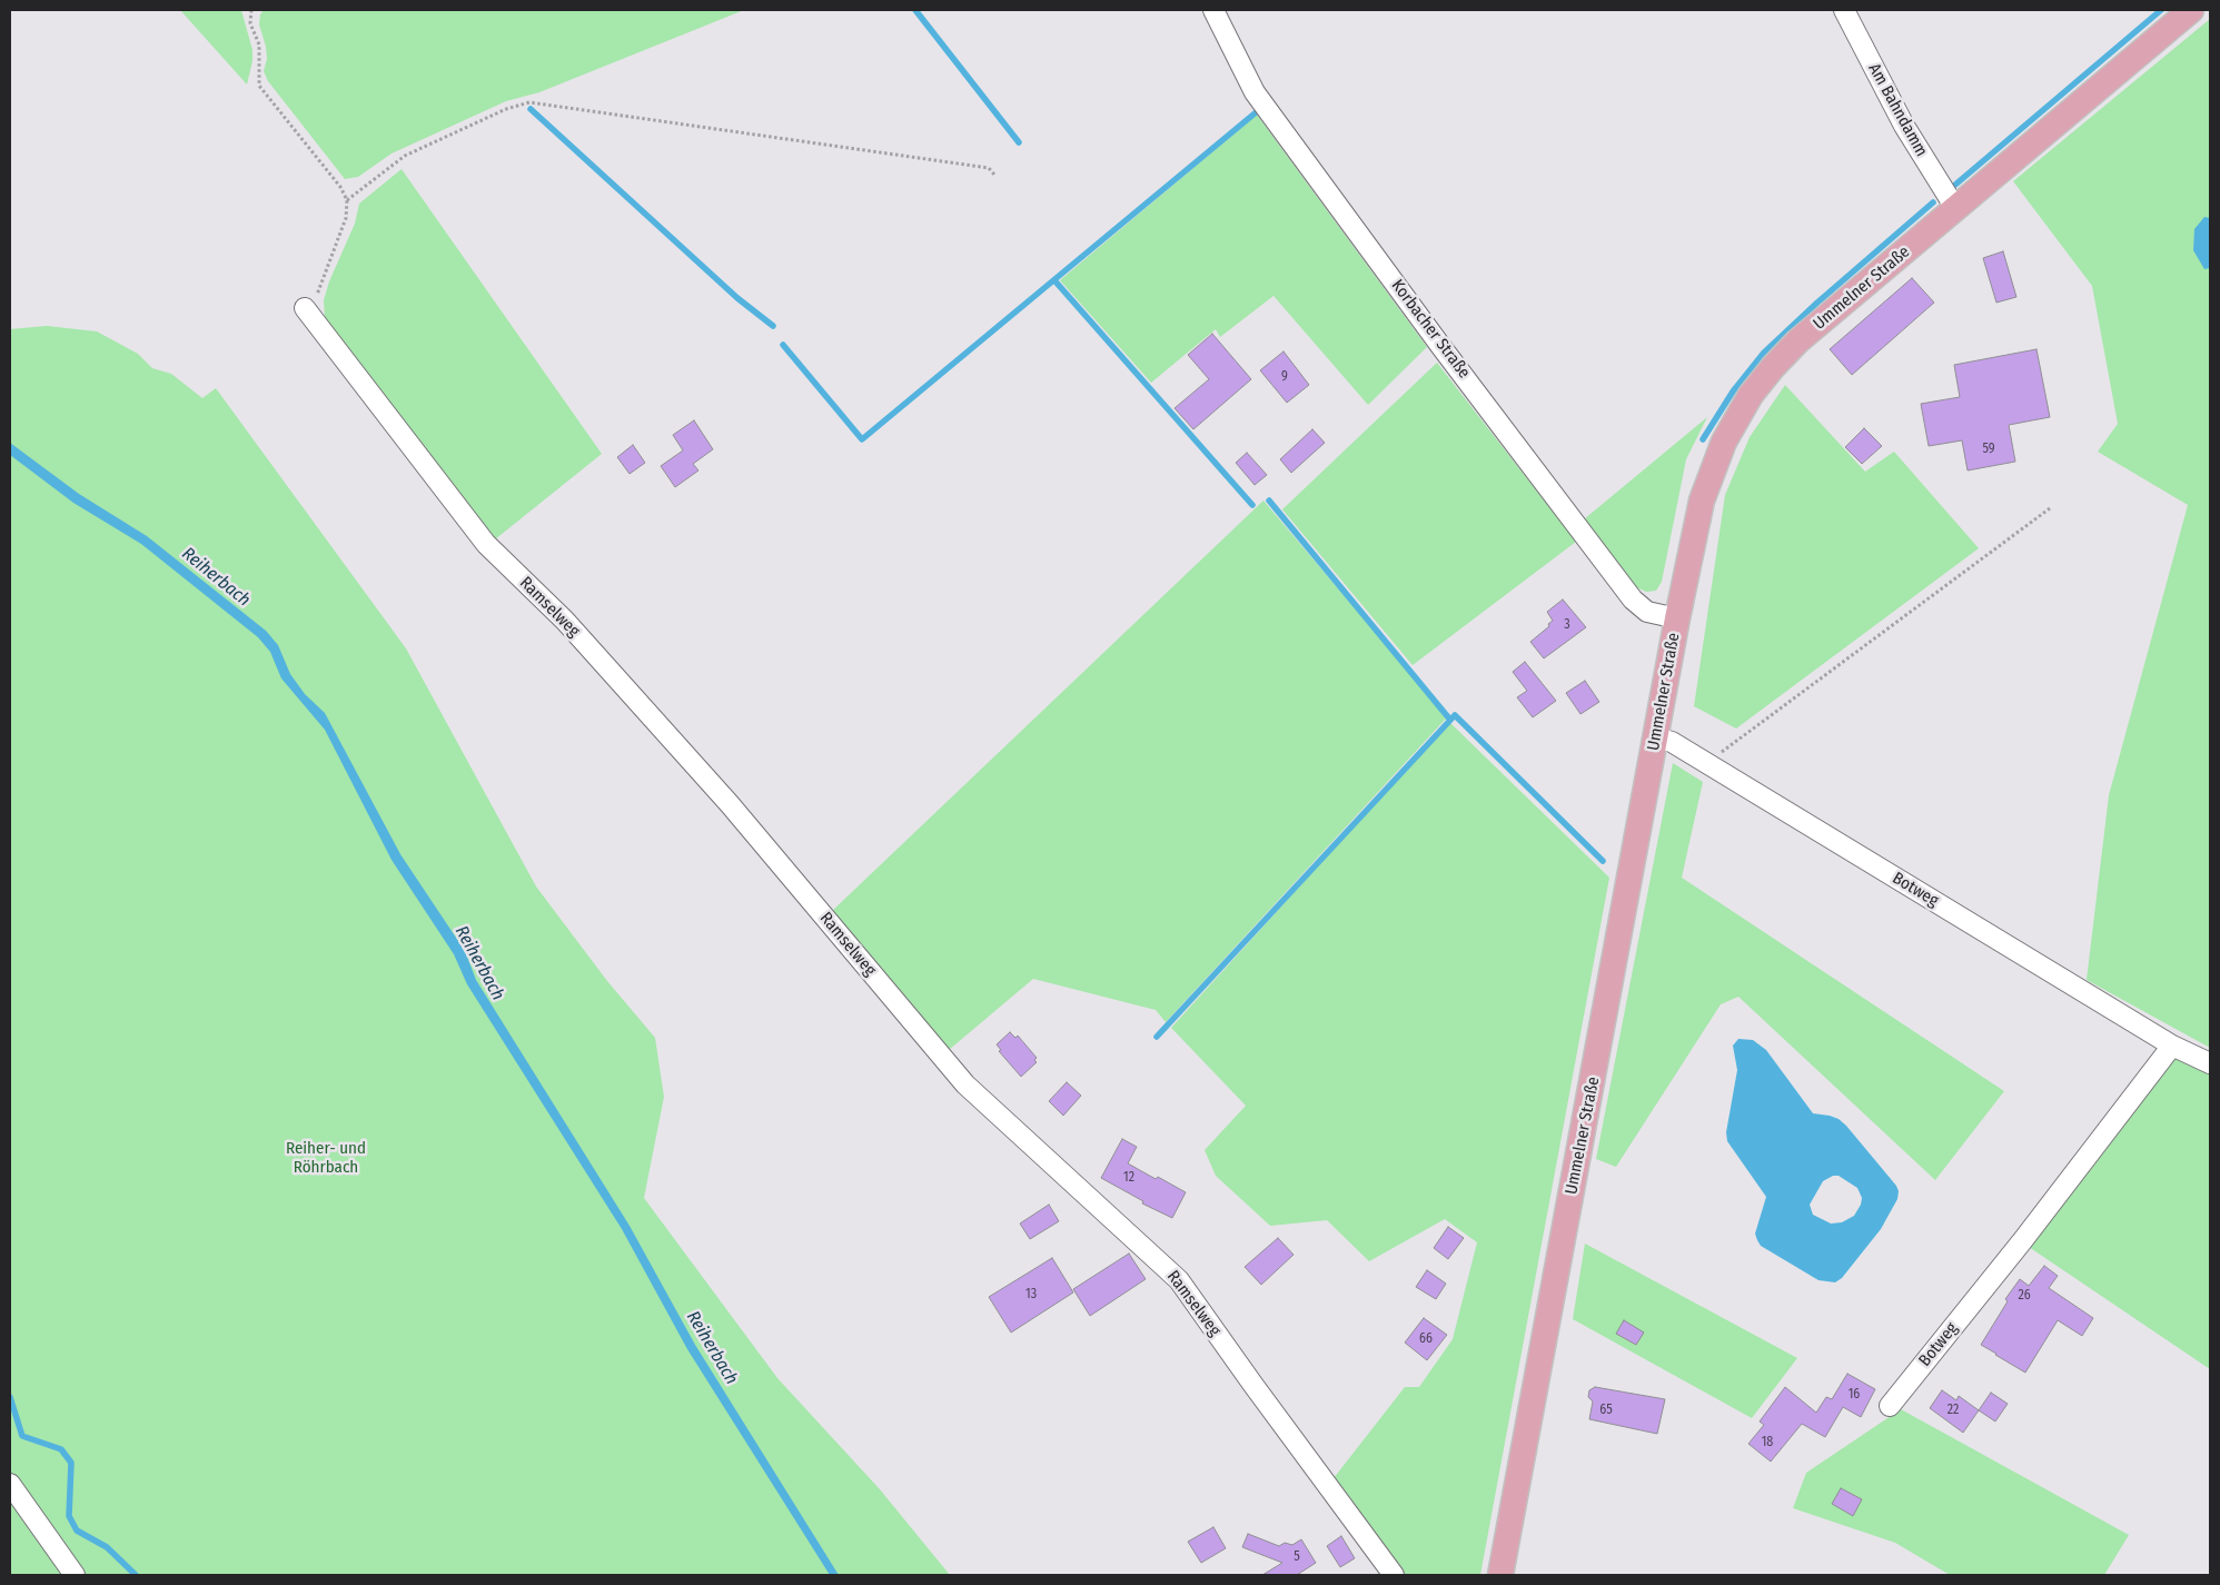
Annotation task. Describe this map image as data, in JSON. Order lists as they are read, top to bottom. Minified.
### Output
{"streets":{"main road":["Ummelner Straße"],"street":["Am Bahndamm","Korbacher Straße","Ramselweg","Botweg"]},"crossings":[["Am Bahndamm","Ummelner Straße"],["Ummelner Straße","Korbacher Straße"],["Ummelner Straße","Botweg"]],"water":["Reiherbach"],"parks":["Reiher- und Röhrbach"],"house_numbers":["9","59","3","12","13","26","66","16","65","22","18","5"]}
